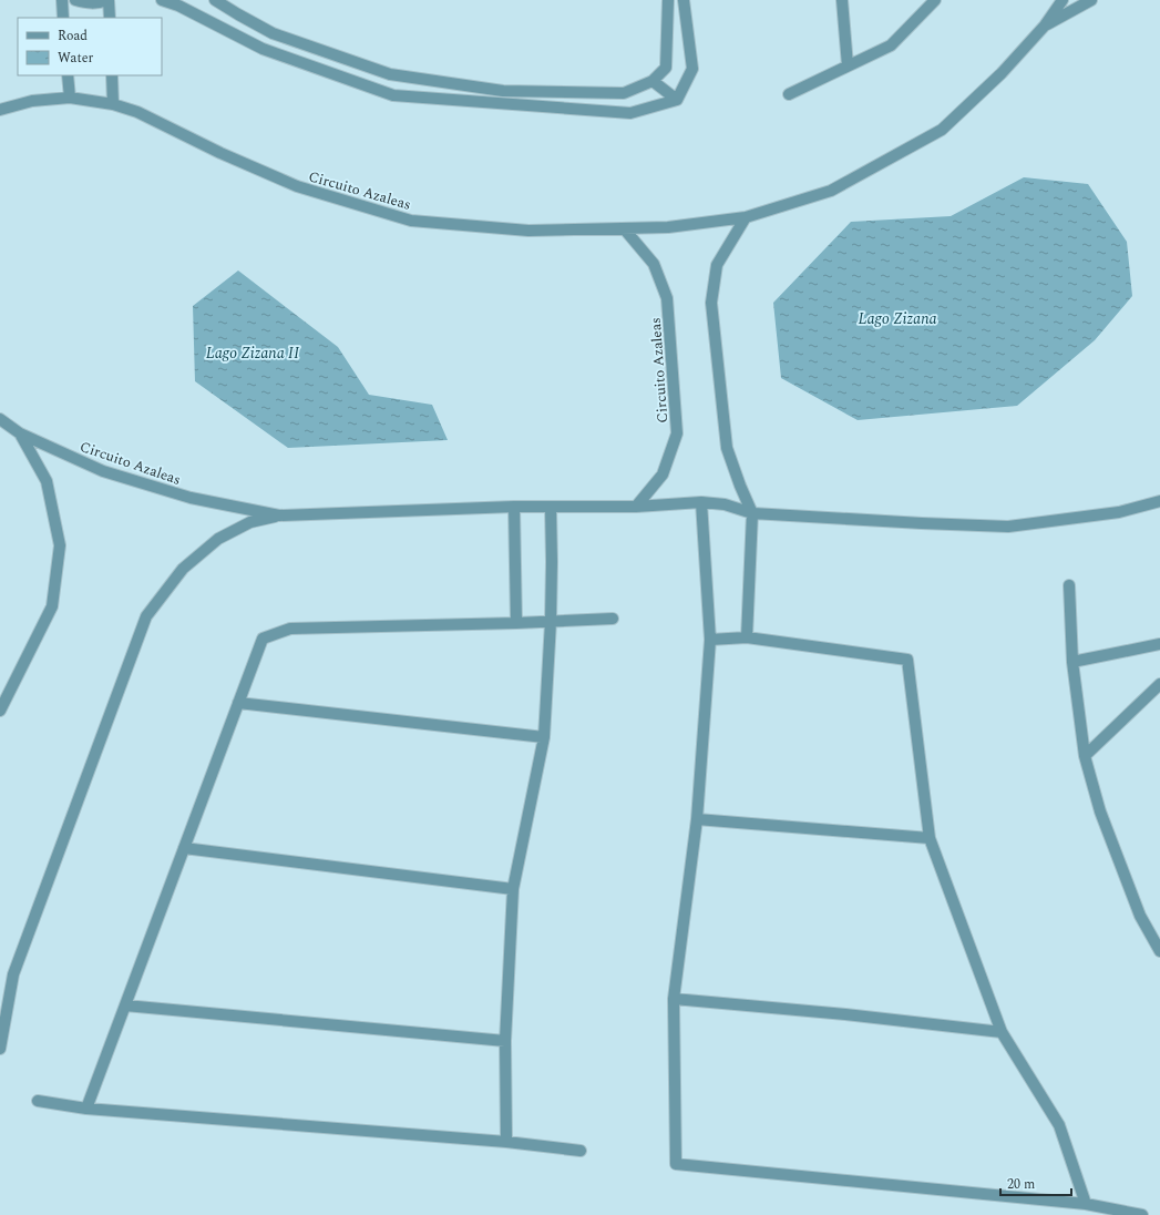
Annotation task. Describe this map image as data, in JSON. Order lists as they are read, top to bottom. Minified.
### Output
{"streets":{"street":["Circuito Azaleas"]},"water":["Lago Zizana","Lago Zizana II"],"legend":["Road","Water"],"scale_bar":"20 m"}
